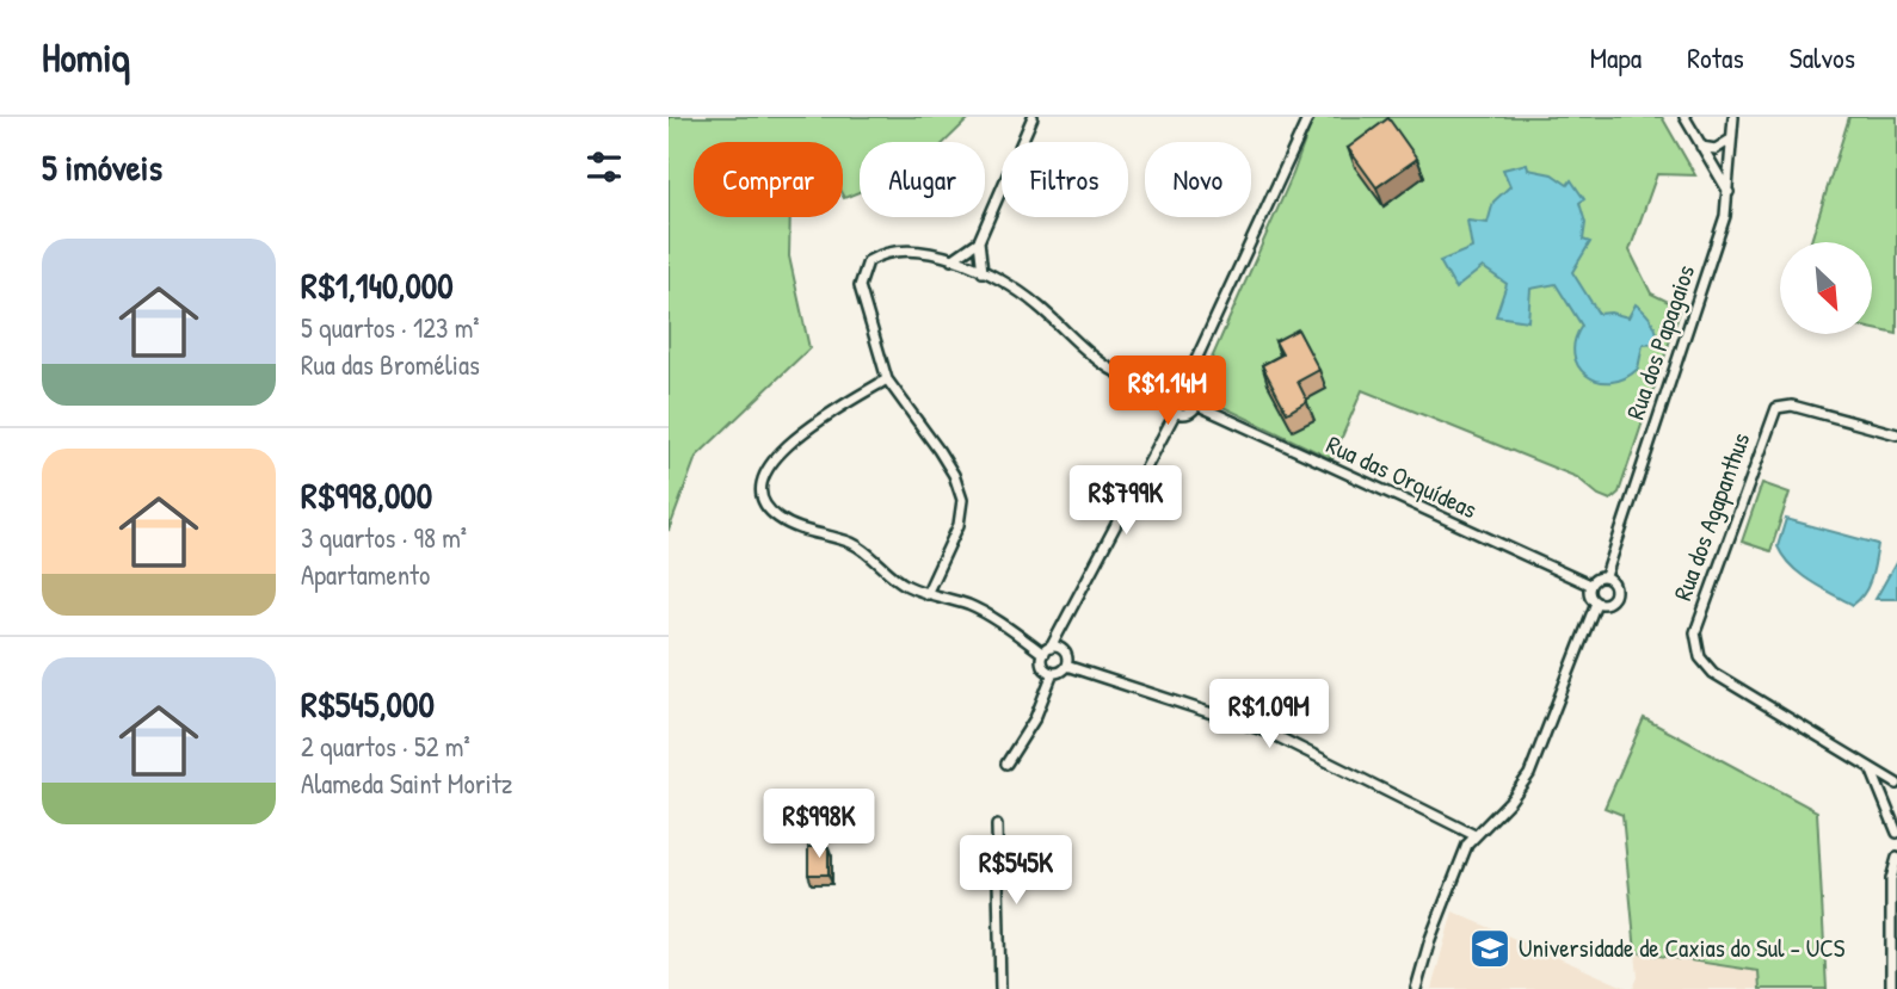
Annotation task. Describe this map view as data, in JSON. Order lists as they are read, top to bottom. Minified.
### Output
{"streets":{"street":["Rua dos Papagaios","Rua das Orquídeas","Rua dos Agapanthus"]},"crossings":[["Rua dos Papagaios","Rua das Orquídeas"]],"places":{"school or university":["Universidade de Caxias do Sul - UCS"]},"north":"bottom right","page":{"header":"Homiq","nav":["Mapa","Rotas","Salvos"],"heading":"5 imóveis","chip":["Comprar","Alugar","Filtros","Novo"],"list":[{"name":"R$1,140,000","note":"5 quartos · 123 m² · Rua das Bromélias"},{"name":"R$998,000","note":"3 quartos · 98 m² · Apartamento"},{"name":"R$545,000","note":"2 quartos · 52 m² · Alameda Saint Moritz"}],"price":["R$1.14M","R$799K","R$1.09M","R$998K","R$545K"]}}
